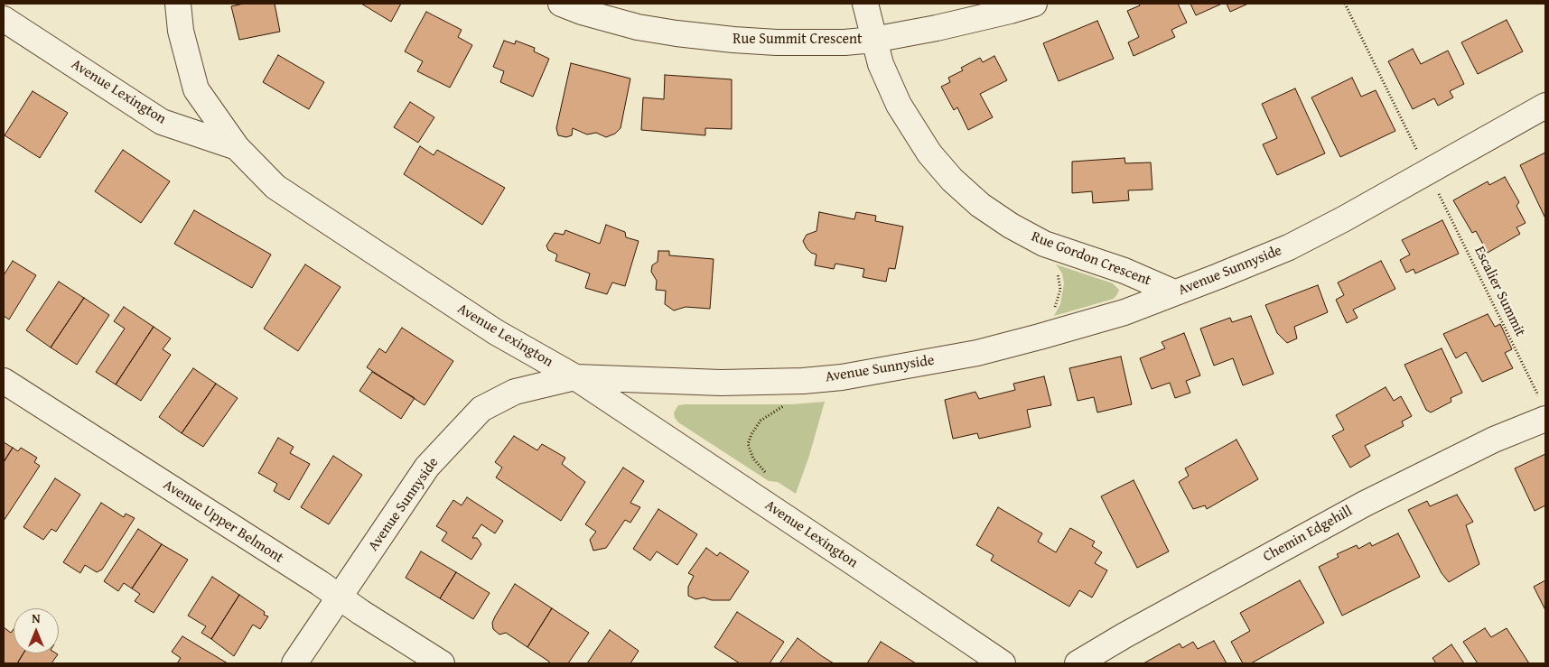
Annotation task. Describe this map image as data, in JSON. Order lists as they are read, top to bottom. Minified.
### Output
{"streets":{"street":["Rue Summit Crescent","Avenue Lexington","Rue Gordon Crescent","Avenue Sunnyside","Avenue Upper Belmont","Chemin Edgehill"],"path":["Escalier Summit"]},"crossings":[["Rue Summit Crescent","Rue Gordon Crescent"],["Avenue Lexington","Avenue Sunnyside"],["Rue Gordon Crescent","Avenue Sunnyside"],["Avenue Sunnyside","Avenue Upper Belmont"],["Escalier Summit","Chemin Edgehill"]],"north":"top"}
